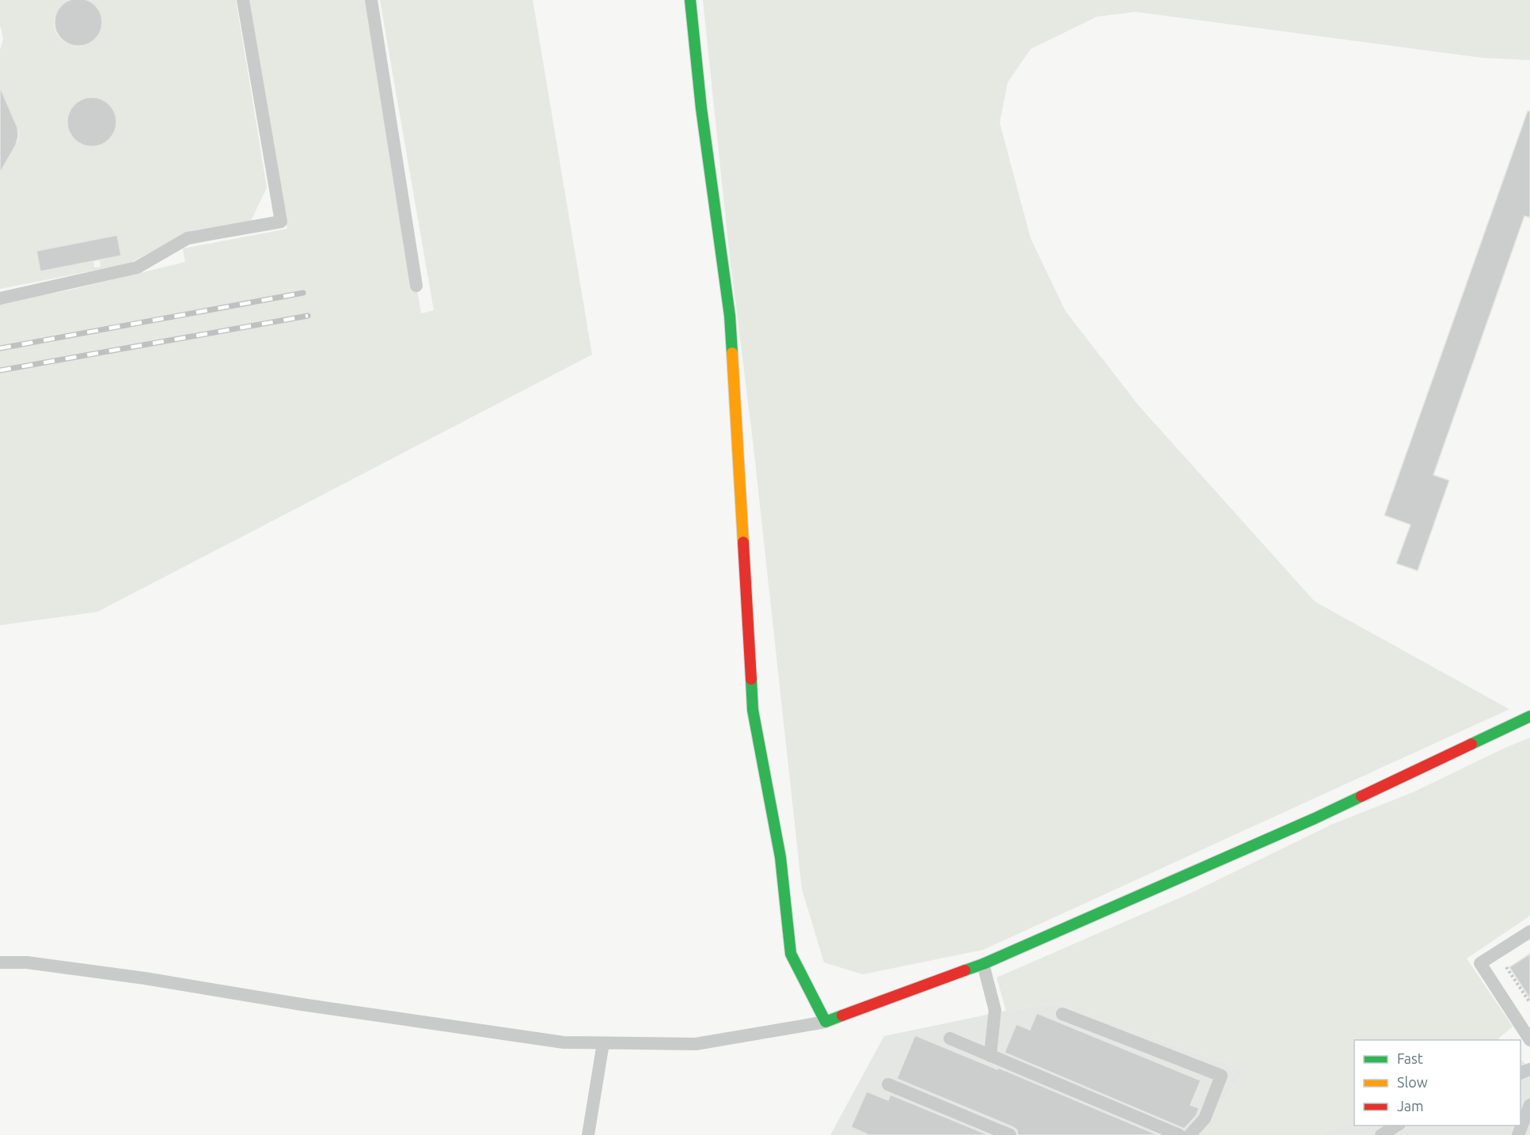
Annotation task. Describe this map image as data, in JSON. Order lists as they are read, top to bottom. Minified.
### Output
{"legend":["Fast","Slow","Jam"]}
